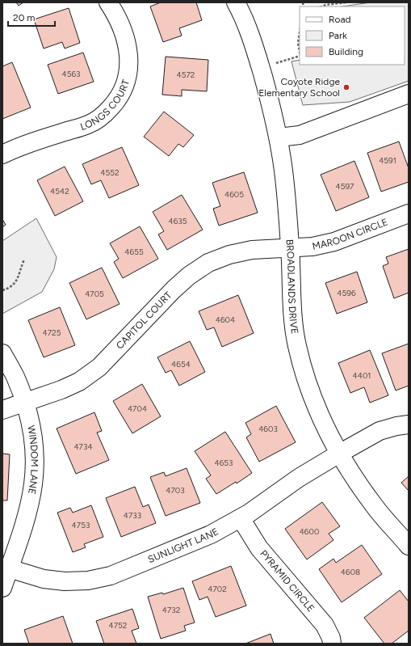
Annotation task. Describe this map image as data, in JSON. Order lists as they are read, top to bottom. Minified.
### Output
{"streets":{"street":["LONGS COURT","MAROON CIRCLE","BROADLANDS DRIVE","CAPITOL COURT","WINDOM LANE","SUNLIGHT LANE","PYRAMID CIRCLE"]},"crossings":[["MAROON CIRCLE","BROADLANDS DRIVE"],["MAROON CIRCLE","CAPITOL COURT"],["BROADLANDS DRIVE","CAPITOL COURT"],["BROADLANDS DRIVE","SUNLIGHT LANE"],["CAPITOL COURT","WINDOM LANE"],["WINDOM LANE","SUNLIGHT LANE"],["SUNLIGHT LANE","PYRAMID CIRCLE"]],"places":["Coyote Ridge Elementary School"],"house_numbers":["4563","4572","4591","4552","4597","4542","4605","4635","4655","4596","4705","4604","4725","4654","4401","4704","4603","4734","4653","4703","4733","4753","4600","4608","4702","4732","4752"],"legend":["Road","Park","Building"],"scale_bar":"20 m"}
